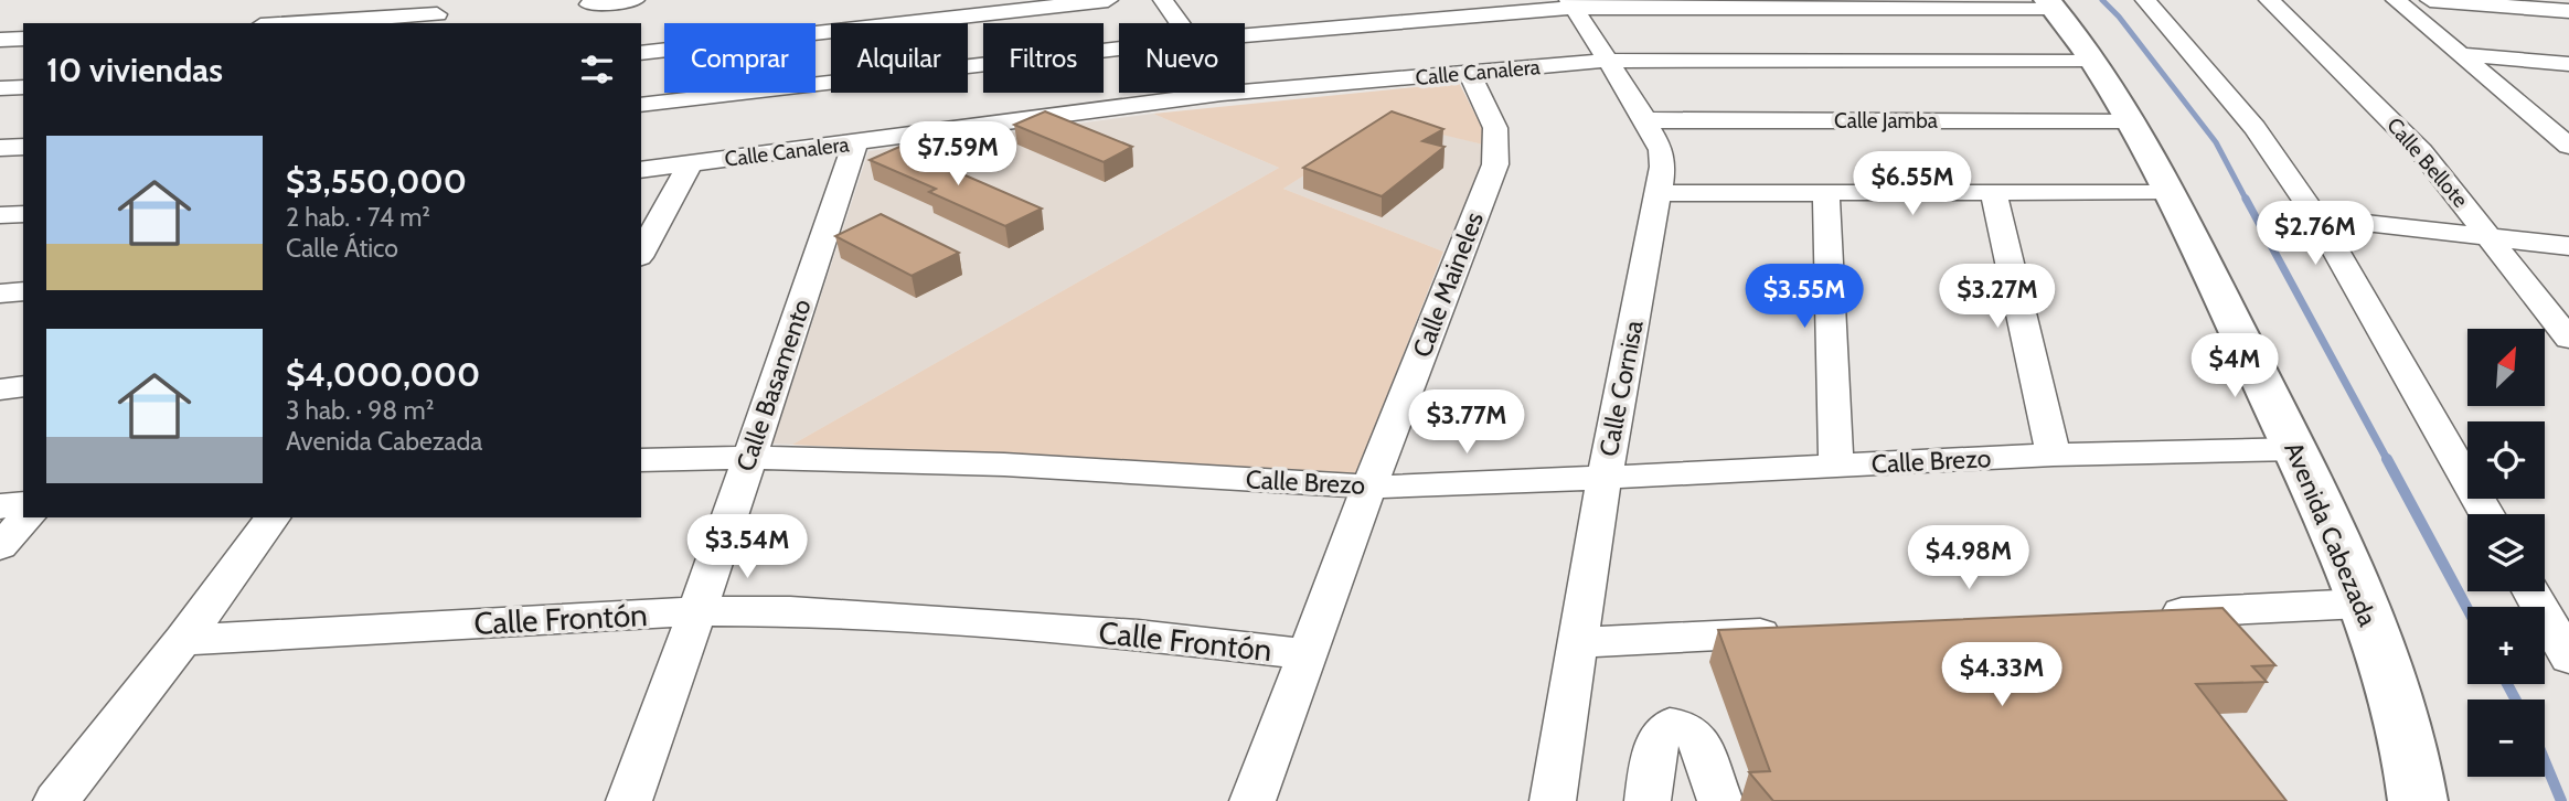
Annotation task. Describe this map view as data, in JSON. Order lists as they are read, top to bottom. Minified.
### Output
{"streets":{"main road":["Avenida Cabezada"],"street":["Calle Canalera","Calle Jamba","Calle Bellote","Calle Maineles","Calle Basamento","Calle Cornisa","Calle Brezo","Calle Frontón"]},"crossings":[["Calle Canalera","Calle Maineles"],["Calle Canalera","Calle Basamento"],["Calle Canalera","Calle Cornisa"],["Calle Canalera","Avenida Cabezada"],["Calle Jamba","Calle Cornisa"],["Calle Jamba","Avenida Cabezada"],["Calle Maineles","Calle Brezo"],["Calle Maineles","Calle Frontón"],["Calle Basamento","Calle Brezo"],["Calle Basamento","Calle Frontón"],["Calle Cornisa","Calle Brezo"],["Calle Brezo","Avenida Cabezada"]],"north":"top right","page":{"chip":["Comprar","Alquilar","Filtros","Nuevo"],"heading":"10 viviendas","list":[{"name":"$3,550,000","note":"2 hab. · 74 m² · Calle Ático"},{"name":"$4,000,000","note":"3 hab. · 98 m² · Avenida Cabezada"}],"price":["$7.59M","$6.55M","$2.76M","$3.55M","$3.27M","$4M","$3.77M","$3.54M","$4.98M","$4.33M"],"map_buttons":["+","−"]}}
